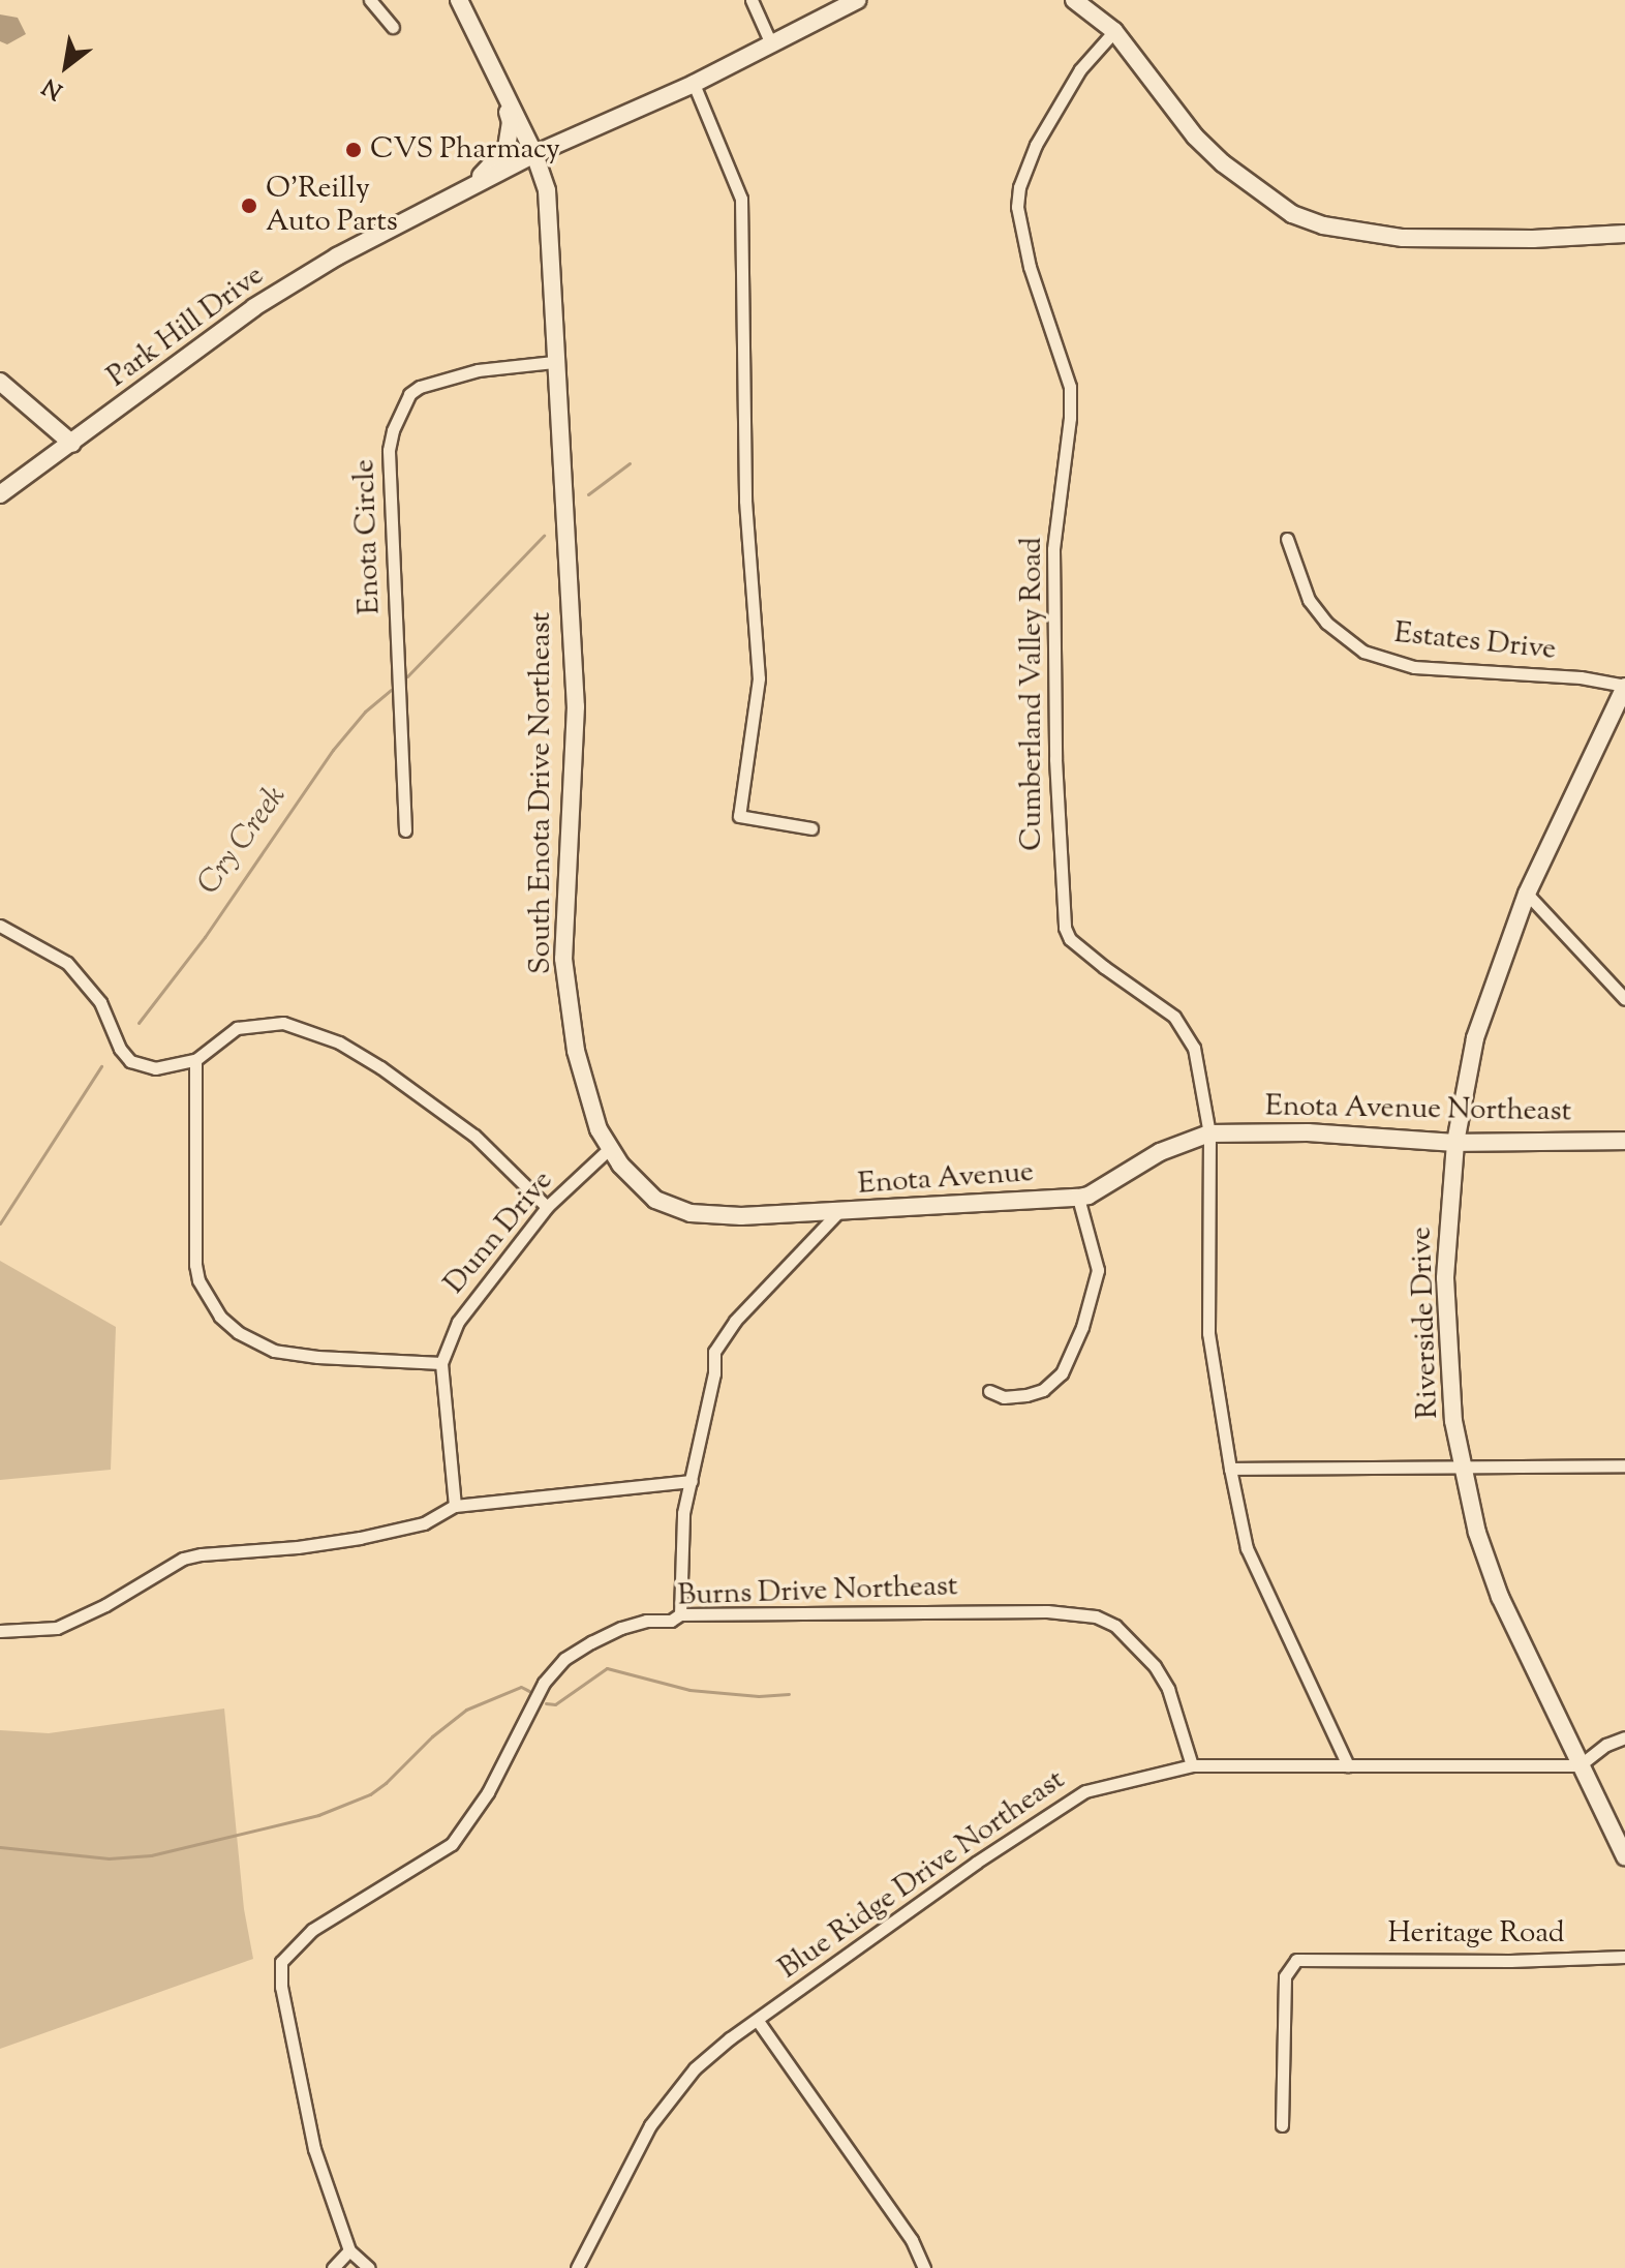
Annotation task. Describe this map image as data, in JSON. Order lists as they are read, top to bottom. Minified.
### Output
{"streets":{"street":["Park Hill Drive","Enota Circle","Estates Drive","Cumberland Valley Road","South Enota Drive Northeast","Enota Avenue Northeast","Enota Avenue","Dunn Drive","Riverside Drive","Burns Drive Northeast","Blue Ridge Drive Northeast","Heritage Road"]},"crossings":[["Park Hill Drive","South Enota Drive Northeast"],["Enota Circle","South Enota Drive Northeast"],["Estates Drive","Riverside Drive"],["Cumberland Valley Road","Enota Avenue Northeast"],["Cumberland Valley Road","Enota Avenue"],["Cumberland Valley Road","Blue Ridge Drive Northeast"],["South Enota Drive Northeast","Enota Avenue"],["South Enota Drive Northeast","Dunn Drive"],["Enota Avenue Northeast","Enota Avenue"],["Enota Avenue Northeast","Riverside Drive"],["Enota Avenue","Burns Drive Northeast"],["Riverside Drive","Blue Ridge Drive Northeast"],["Burns Drive Northeast","Blue Ridge Drive Northeast"]],"water":["Cry Creek"],"places":["CVS Pharmacy","O'Reilly Auto Parts"],"north":"bottom left"}
